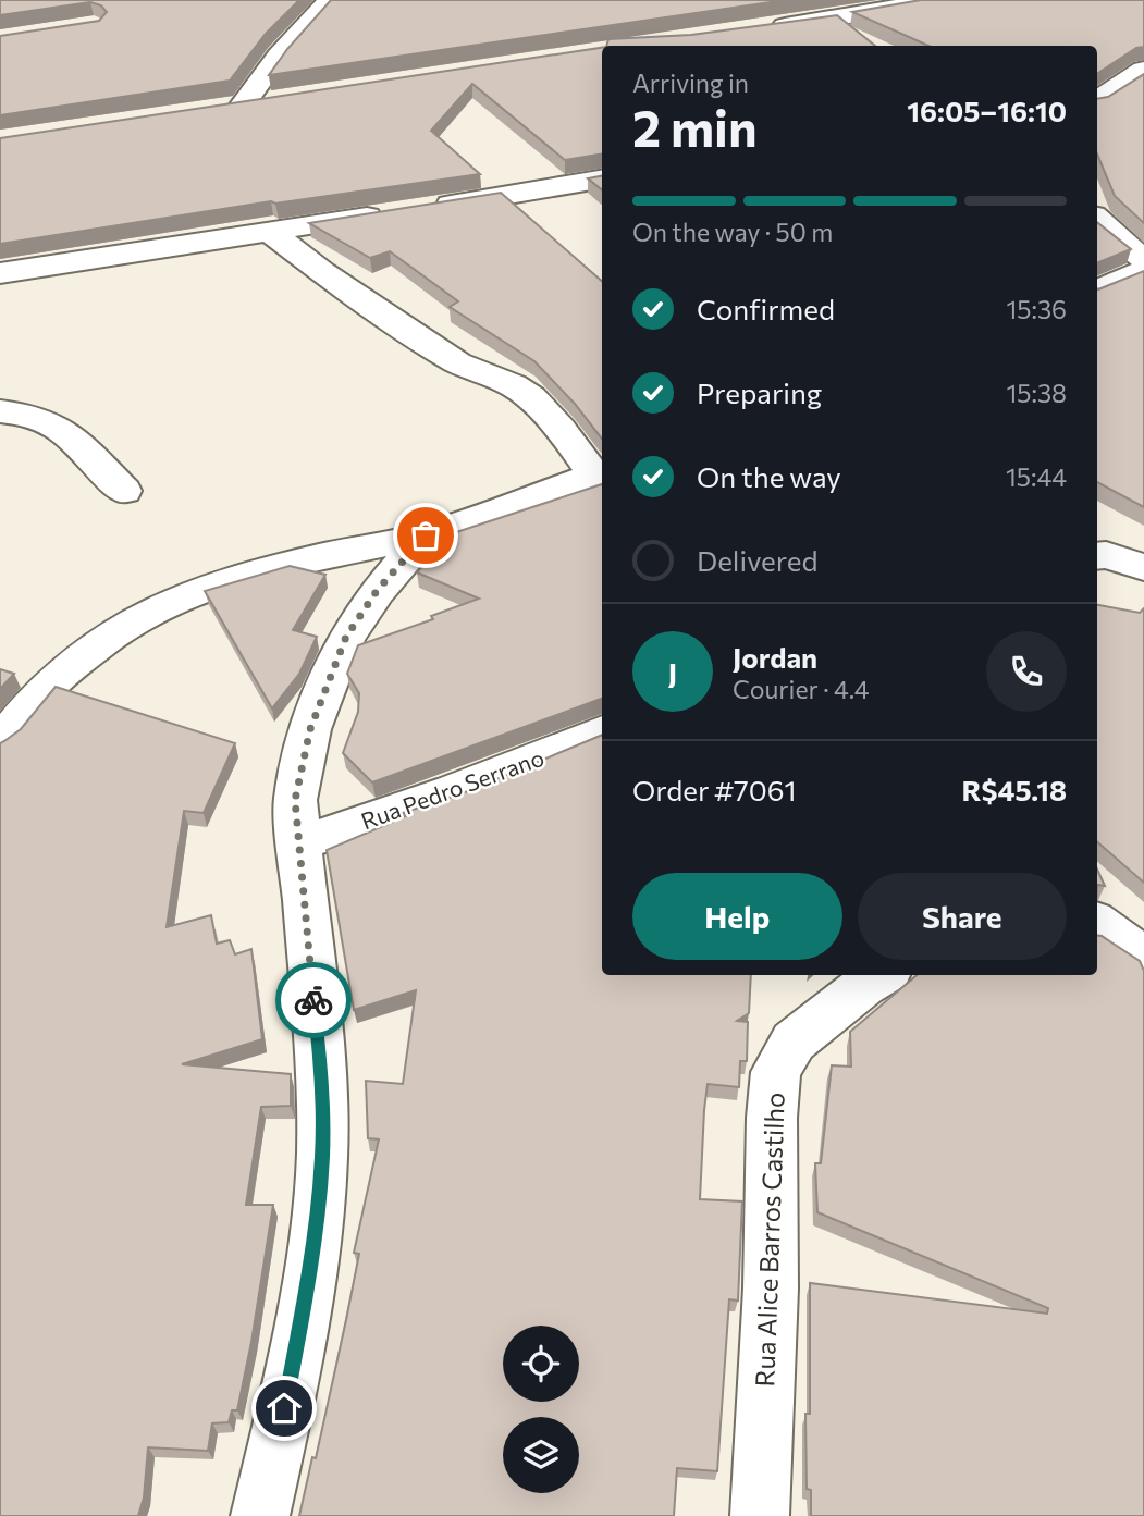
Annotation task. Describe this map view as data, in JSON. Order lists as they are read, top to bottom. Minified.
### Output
{"streets":{"street":["Rua Pedro Serrano","Rua Alice Barros Castilho"]},"page":{"heading":["2 min","Arriving in","16:05–16:10"],"panel":["Jordan","Courier · 4.4","Order #7061","R$45.18"],"bar":"On the way · 50 m","list":[["Confirmed","15:36"],["Preparing","15:38"],["On the way","15:44"],"Delivered"],"round":"J","buttons":["Help","Share"]}}
